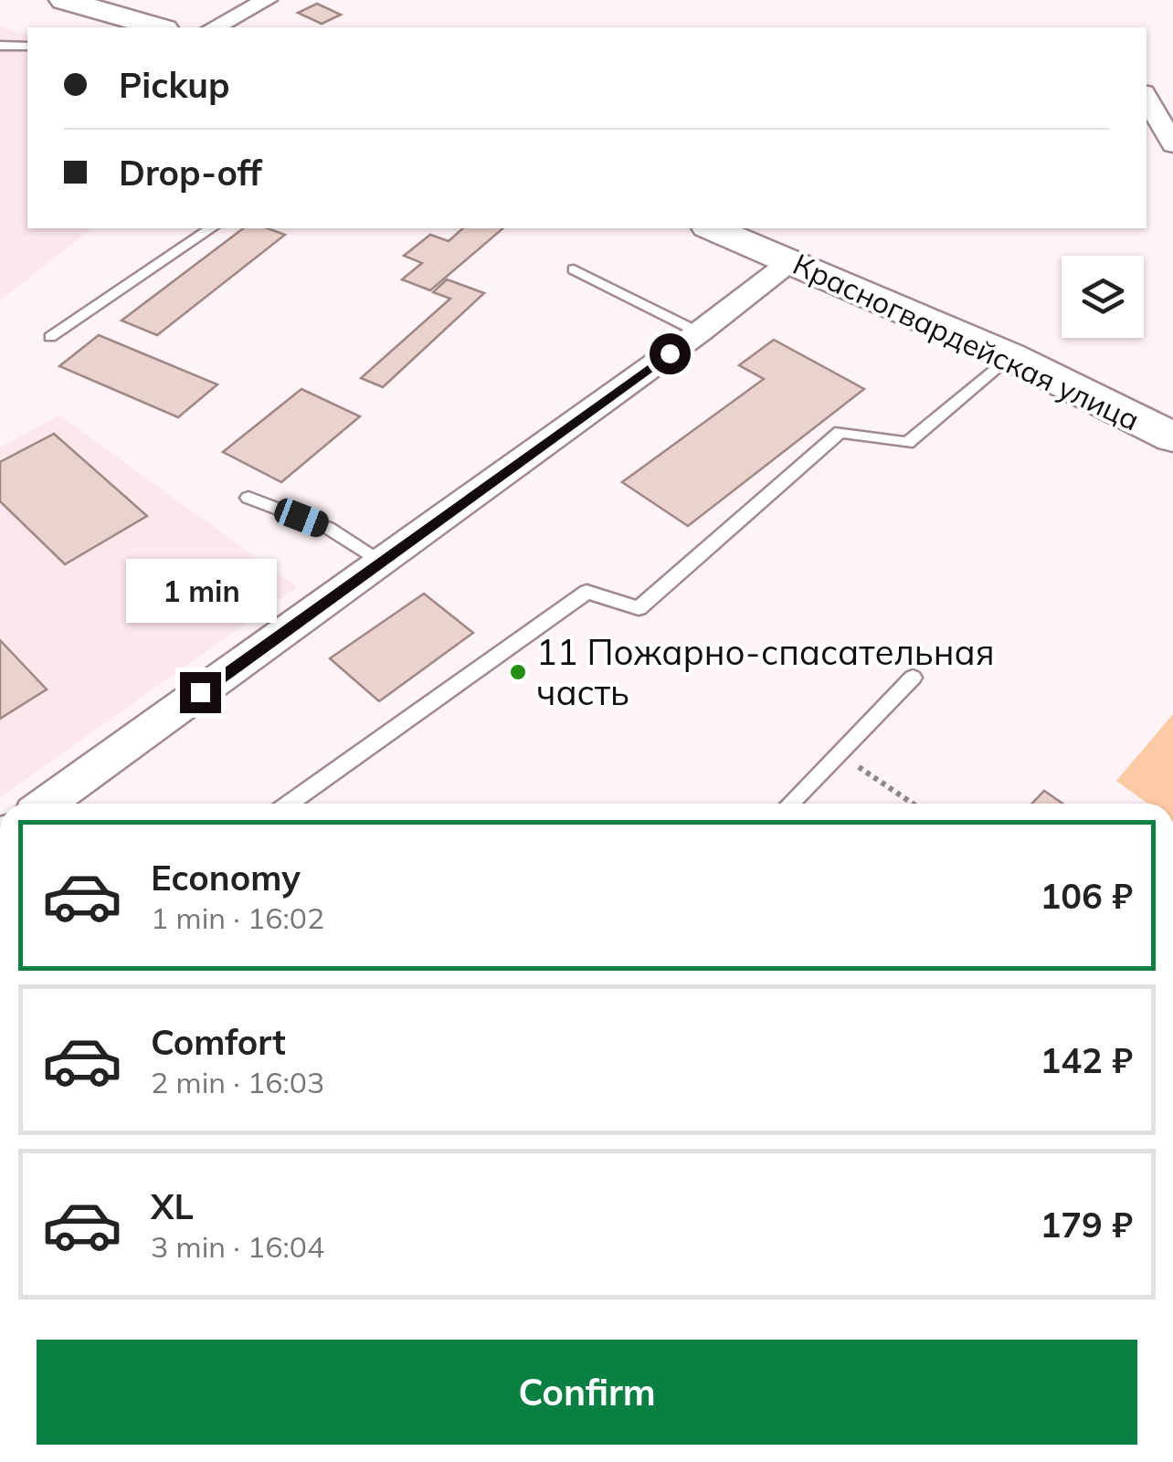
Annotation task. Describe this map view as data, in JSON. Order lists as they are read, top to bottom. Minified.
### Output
{"streets":{"main road":["Красногвардейская улица"]},"places":["11 Пожарно-спасательная часть"],"page":{"banner":["Pickup","Drop-off"],"bubble":"1 min","list":[{"name":"Economy","note":"1 min · 16:02","value":"106 ₽"},{"name":"Comfort","note":"2 min · 16:03","value":"142 ₽"},{"name":"XL","note":"3 min · 16:04","value":"179 ₽"}],"buttons":"Confirm"}}
